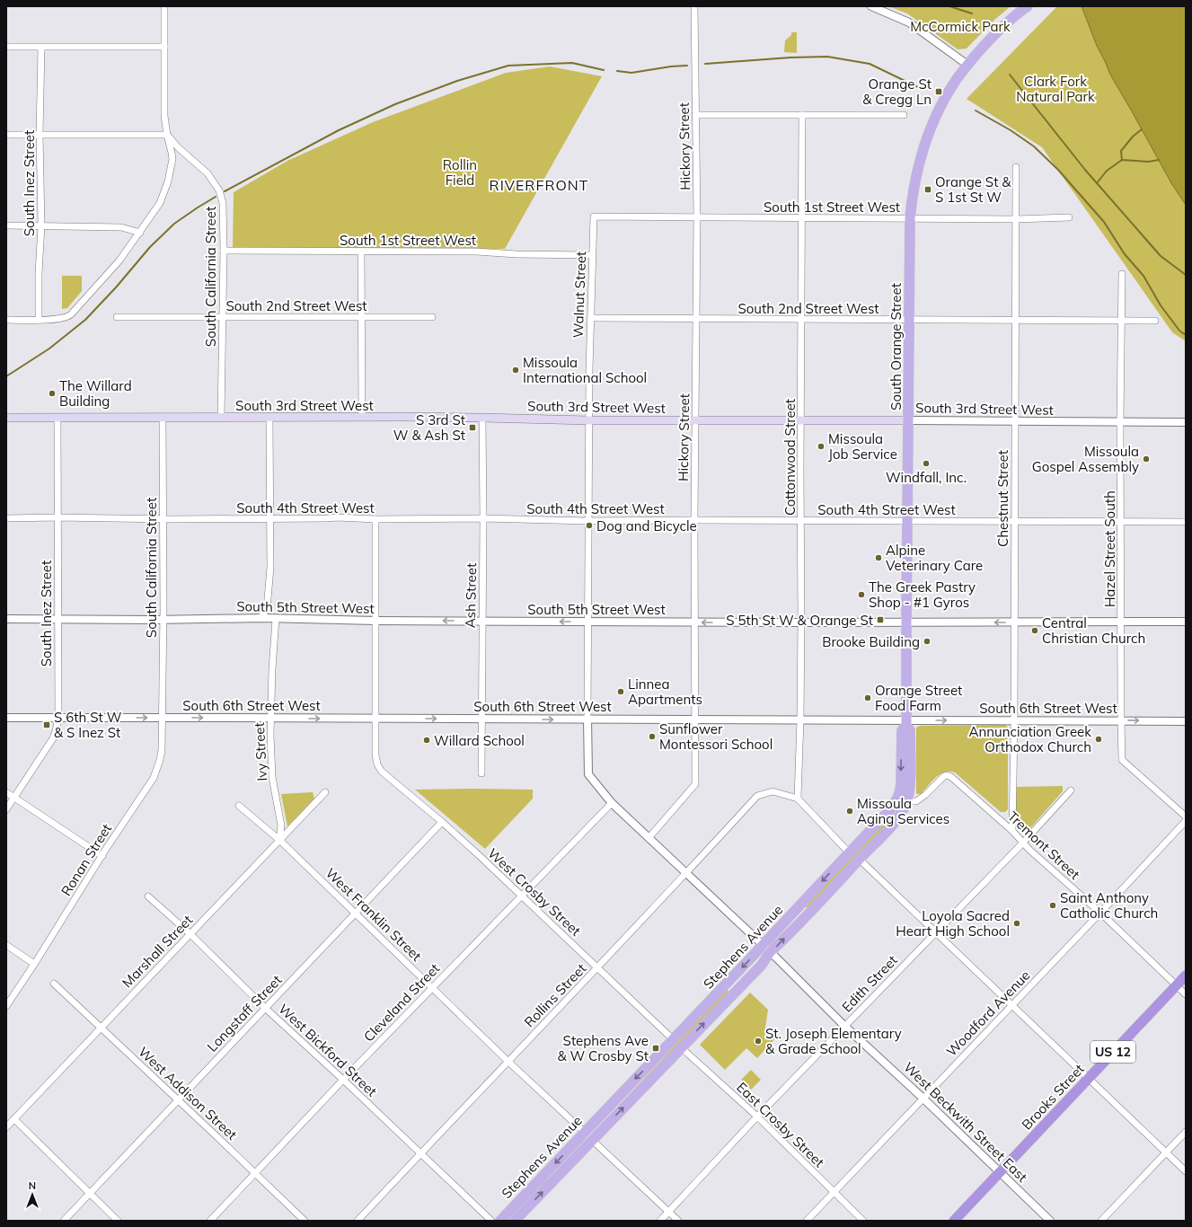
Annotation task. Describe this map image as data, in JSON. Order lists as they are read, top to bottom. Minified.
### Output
{"streets":{"highway":["US 12","Brooks Street"],"main road":["South Orange Street","South 3rd Street West","Stephens Avenue"],"street":["Hickory Street","South Inez Street","South 1st Street West","South California Street","Walnut Street","South 2nd Street West","Cottonwood Street","Chestnut Street","South 4th Street West","Hazel Street South","Ash Street","South 5th Street West","South 6th Street West","Ivy Street","Tremont Street","Ronan Street","West Crosby Street","West Franklin Street","Marshall Street","Edith Street","Rollins Street","Cleveland Street","Longstaff Street","Woodford Avenue","West Bickford Street","West Addison Street","West Beckwith Street East","East Crosby Street"]},"crossings":[["Hickory Street","South 1st Street West"],["Hickory Street","South 2nd Street West"],["Hickory Street","South 3rd Street West"],["Hickory Street","South 4th Street West"],["Hickory Street","South 5th Street West"],["Hickory Street","South 6th Street West"],["Hickory Street","West Beckwith Street East"],["South Inez Street","South 3rd Street West"],["South Inez Street","South 4th Street West"],["South Inez Street","South 5th Street West"],["South Inez Street","South 6th Street West"],["South 1st Street West","South California Street"],["South 1st Street West","Walnut Street"],["South 1st Street West","South Orange Street"],["South 1st Street West","Cottonwood Street"],["South 1st Street West","Chestnut Street"],["South California Street","South 2nd Street West"],["South California Street","South 3rd Street West"],["South California Street","South 4th Street West"],["South California Street","South 5th Street West"],["South California Street","South 6th Street West"],["South California Street","Ronan Street"],["Walnut Street","South 2nd Street West"],["Walnut Street","South 3rd Street West"],["Walnut Street","South 4th Street West"],["Walnut Street","South 5th Street West"],["Walnut Street","South 6th Street West"],["Walnut Street","West Beckwith Street East"],["South 2nd Street West","South Orange Street"],["South 2nd Street West","Cottonwood Street"],["South 2nd Street West","Chestnut Street"],["South 2nd Street West","Hazel Street South"],["South Orange Street","South 3rd Street West"],["South Orange Street","South 4th Street West"],["South Orange Street","South 5th Street West"],["South Orange Street","South 6th Street West"],["South Orange Street","Stephens Avenue"],["South 3rd Street West","Cottonwood Street"],["South 3rd Street West","Chestnut Street"],["South 3rd Street West","Hazel Street South"],["South 3rd Street West","Ash Street"],["Cottonwood Street","South 4th Street West"],["Cottonwood Street","South 5th Street West"],["Cottonwood Street","South 6th Street West"],["Cottonwood Street","Rollins Street"],["Chestnut Street","South 4th Street West"],["Chestnut Street","South 5th Street West"],["Chestnut Street","South 6th Street West"],["Chestnut Street","Tremont Street"],["South 4th Street West","Hazel Street South"],["South 4th Street West","Ash Street"],["Hazel Street South","South 5th Street West"],["Hazel Street South","South 6th Street West"],["Ash Street","South 5th Street West"],["Ash Street","South 6th Street West"],["South 5th Street West","Ivy Street"],["South 6th Street West","Ivy Street"],["South 6th Street West","Ronan Street"],["South 6th Street West","West Crosby Street"],["South 6th Street West","Stephens Avenue"],["South 6th Street West","West Beckwith Street East"],["Ivy Street","West Franklin Street"],["Ivy Street","Marshall Street"],["Tremont Street","Stephens Avenue"],["Tremont Street","Edith Street"],["Tremont Street","Woodford Avenue"],["Tremont Street","Brooks Street"],["West Crosby Street","Stephens Avenue"],["West Crosby Street","Rollins Street"],["West Crosby Street","Cleveland Street"],["West Crosby Street","Longstaff Street"],["West Franklin Street","Stephens Avenue"],["West Franklin Street","Marshall Street"],["West Franklin Street","Rollins Street"],["West Franklin Street","Cleveland Street"],["West Franklin Street","Longstaff Street"],["Stephens Avenue","West Beckwith Street East"],["Stephens Avenue","East Crosby Street"],["Marshall Street","West Bickford Street"],["Marshall Street","West Addison Street"],["Edith Street","West Beckwith Street East"],["Edith Street","East Crosby Street"],["Rollins Street","West Bickford Street"],["Rollins Street","West Beckwith Street East"],["Cleveland Street","West Bickford Street"],["Cleveland Street","West Addison Street"],["Cleveland Street","West Beckwith Street East"],["Longstaff Street","West Bickford Street"],["Longstaff Street","West Addison Street"],["Woodford Avenue","West Beckwith Street East"],["Woodford Avenue","East Crosby Street"],["Brooks Street","West Beckwith Street East"]],"one_way":["South 5th Street West","South 6th Street West"],"districts":["RIVERFRONT"],"parks":["McCormick Park","Clark Fork Natural Park","Rollin Field"],"places":{"transit":["Orange St & Cregg Ln","Orange St & S 1st St W","S 3rd St W & Ash St","S 5th St W & Orange St","S 6th St W & S Inez St","Stephens Ave & W Crosby St"],"other":["Missoula International School","The Willard Building","Missoula Job Service","Missoula Gospel Assembly","Windfall, Inc.","Dog and Bicycle","Alpine Veterinary Care","The Greek Pastry Shop - #1 Gyros","Central Christian Church","Brooke Building","Linnea Apartments","Orange Street Food Farm","Sunflower Montessori School","Annunciation Greek Orthodox Church","Willard School","Missoula Aging Services","Saint Anthony Catholic Church","Loyola Sacred Heart High School","St. Joseph Elementary & Grade School"]},"north":"top"}
